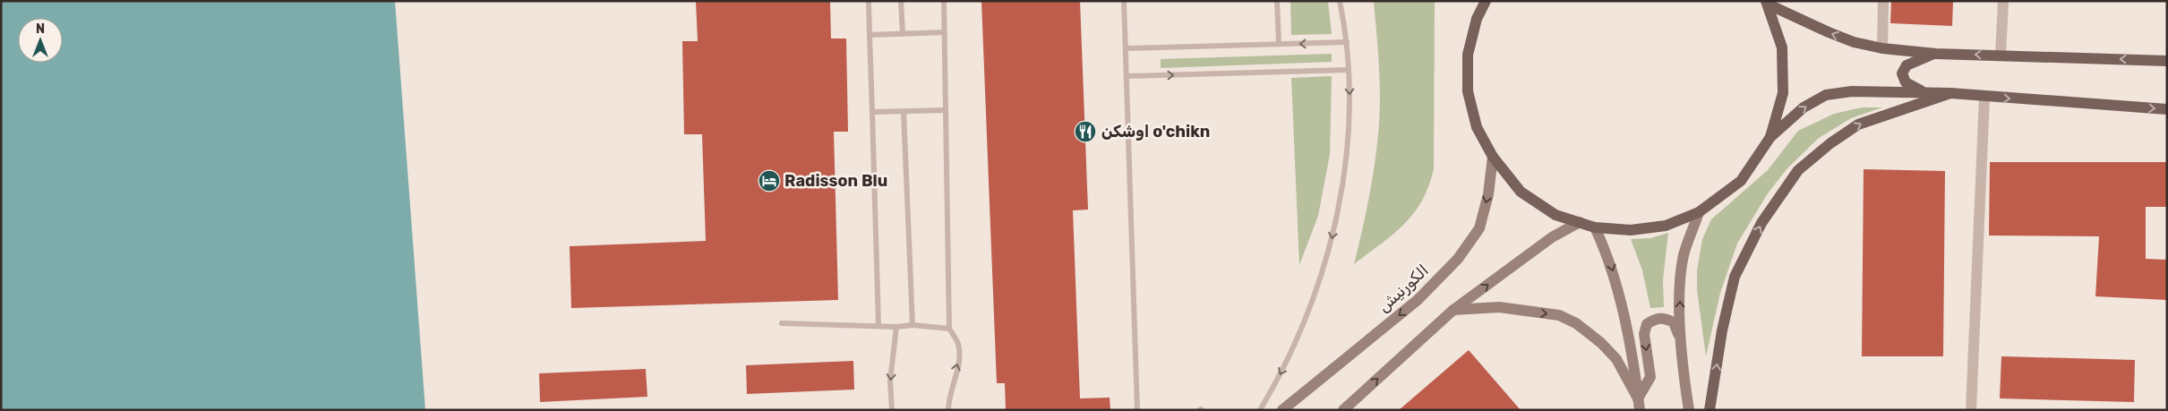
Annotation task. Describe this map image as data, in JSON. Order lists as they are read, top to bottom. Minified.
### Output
{"streets":{"main road":["الكورنيش"]},"places":{"restaurant":["اوشكن o'chikn"],"hotel":["Radisson Blu"]},"north":"top"}
